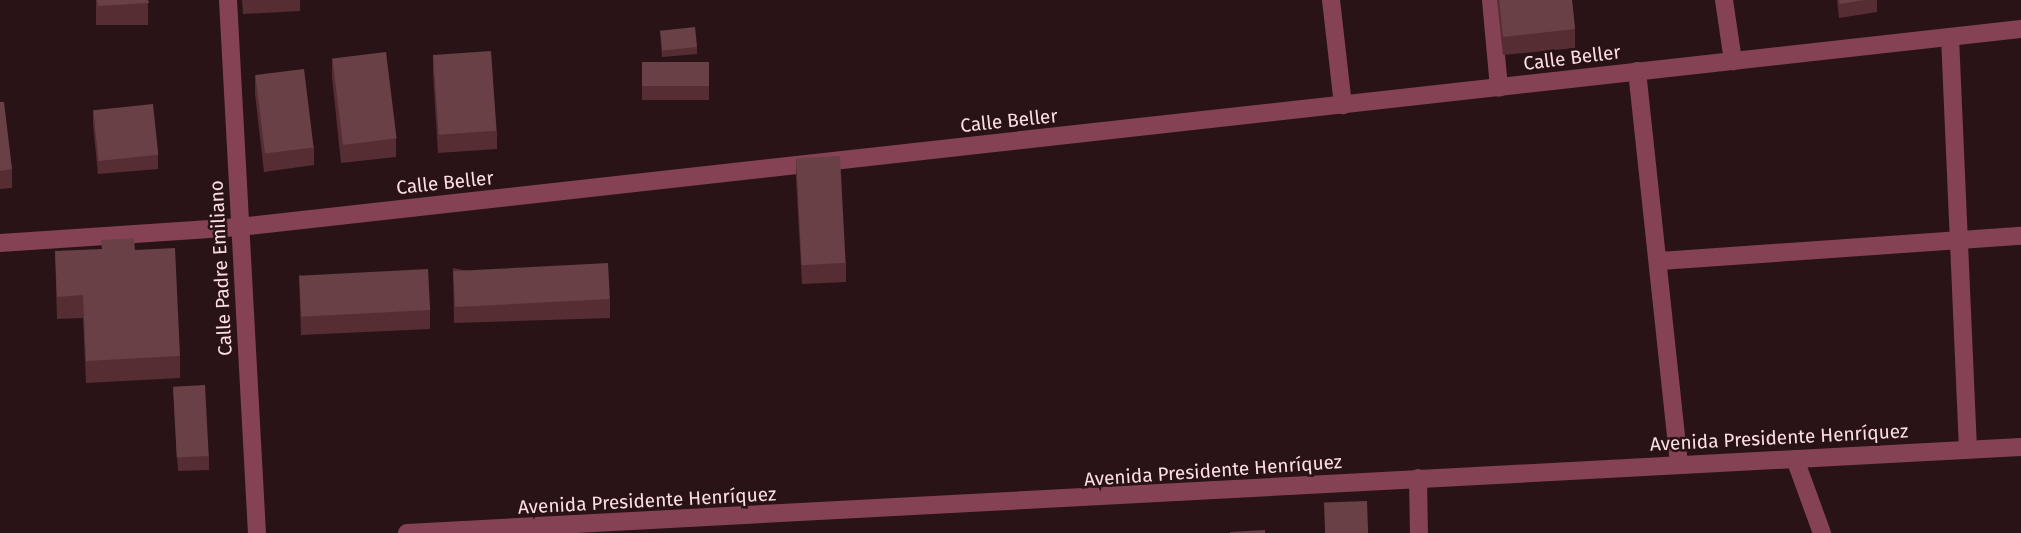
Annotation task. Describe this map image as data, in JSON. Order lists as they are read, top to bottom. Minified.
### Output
{"streets":{"street":["Calle Beller","Calle Padre Emiliano","Avenida Presidente Henríquez"]},"crossings":[["Calle Beller","Calle Padre Emiliano"]]}
